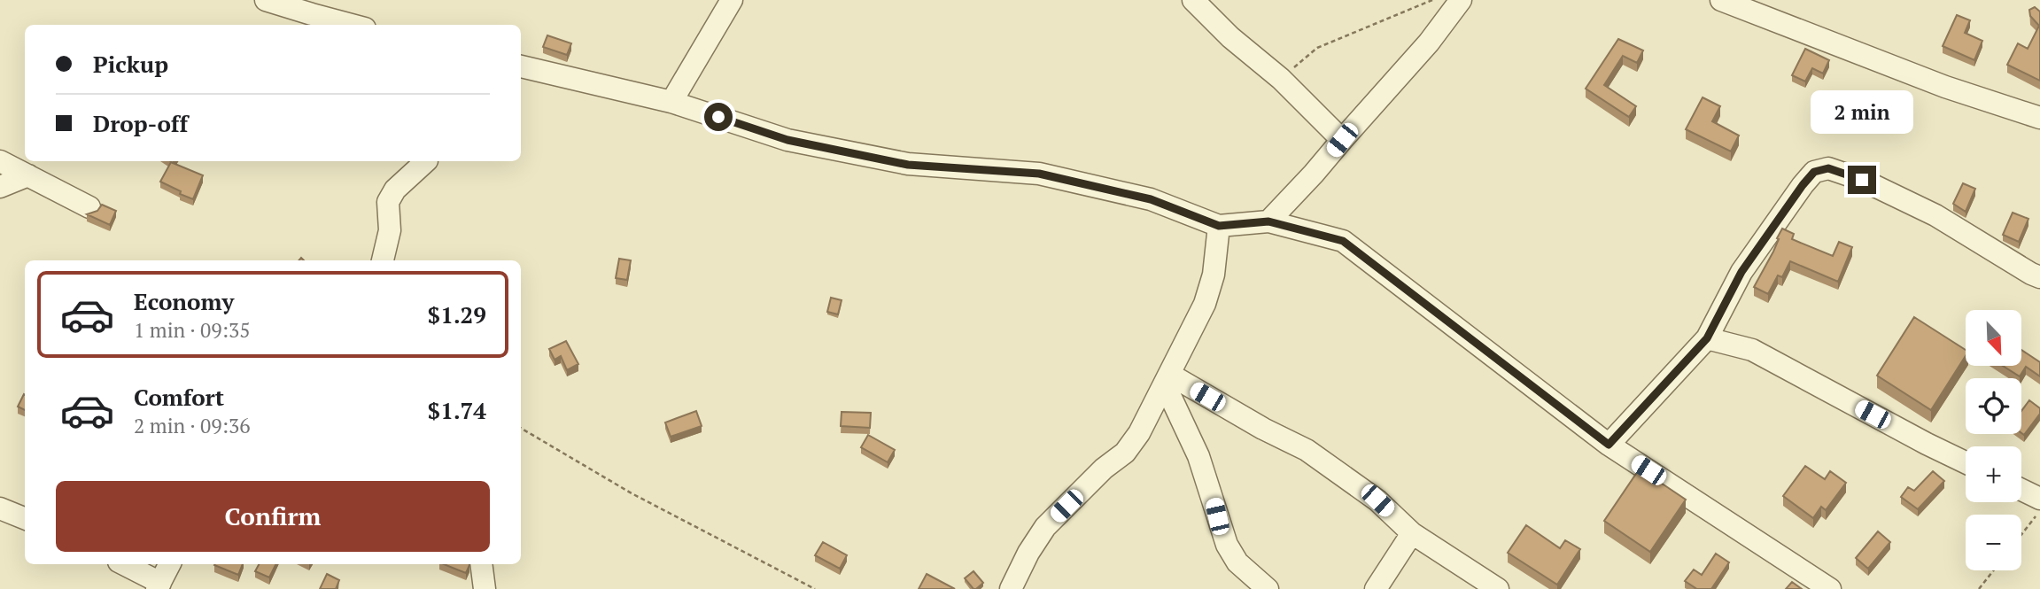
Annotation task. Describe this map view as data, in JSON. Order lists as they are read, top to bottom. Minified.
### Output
{"north":"bottom right","page":{"banner":["Pickup","Drop-off"],"bubble":"2 min","list":[{"name":"Economy","note":"1 min · 09:35","value":"$1.29"},{"name":"Comfort","note":"2 min · 09:36","value":"$1.74"}],"map_buttons":["+","−"],"buttons":"Confirm"}}
